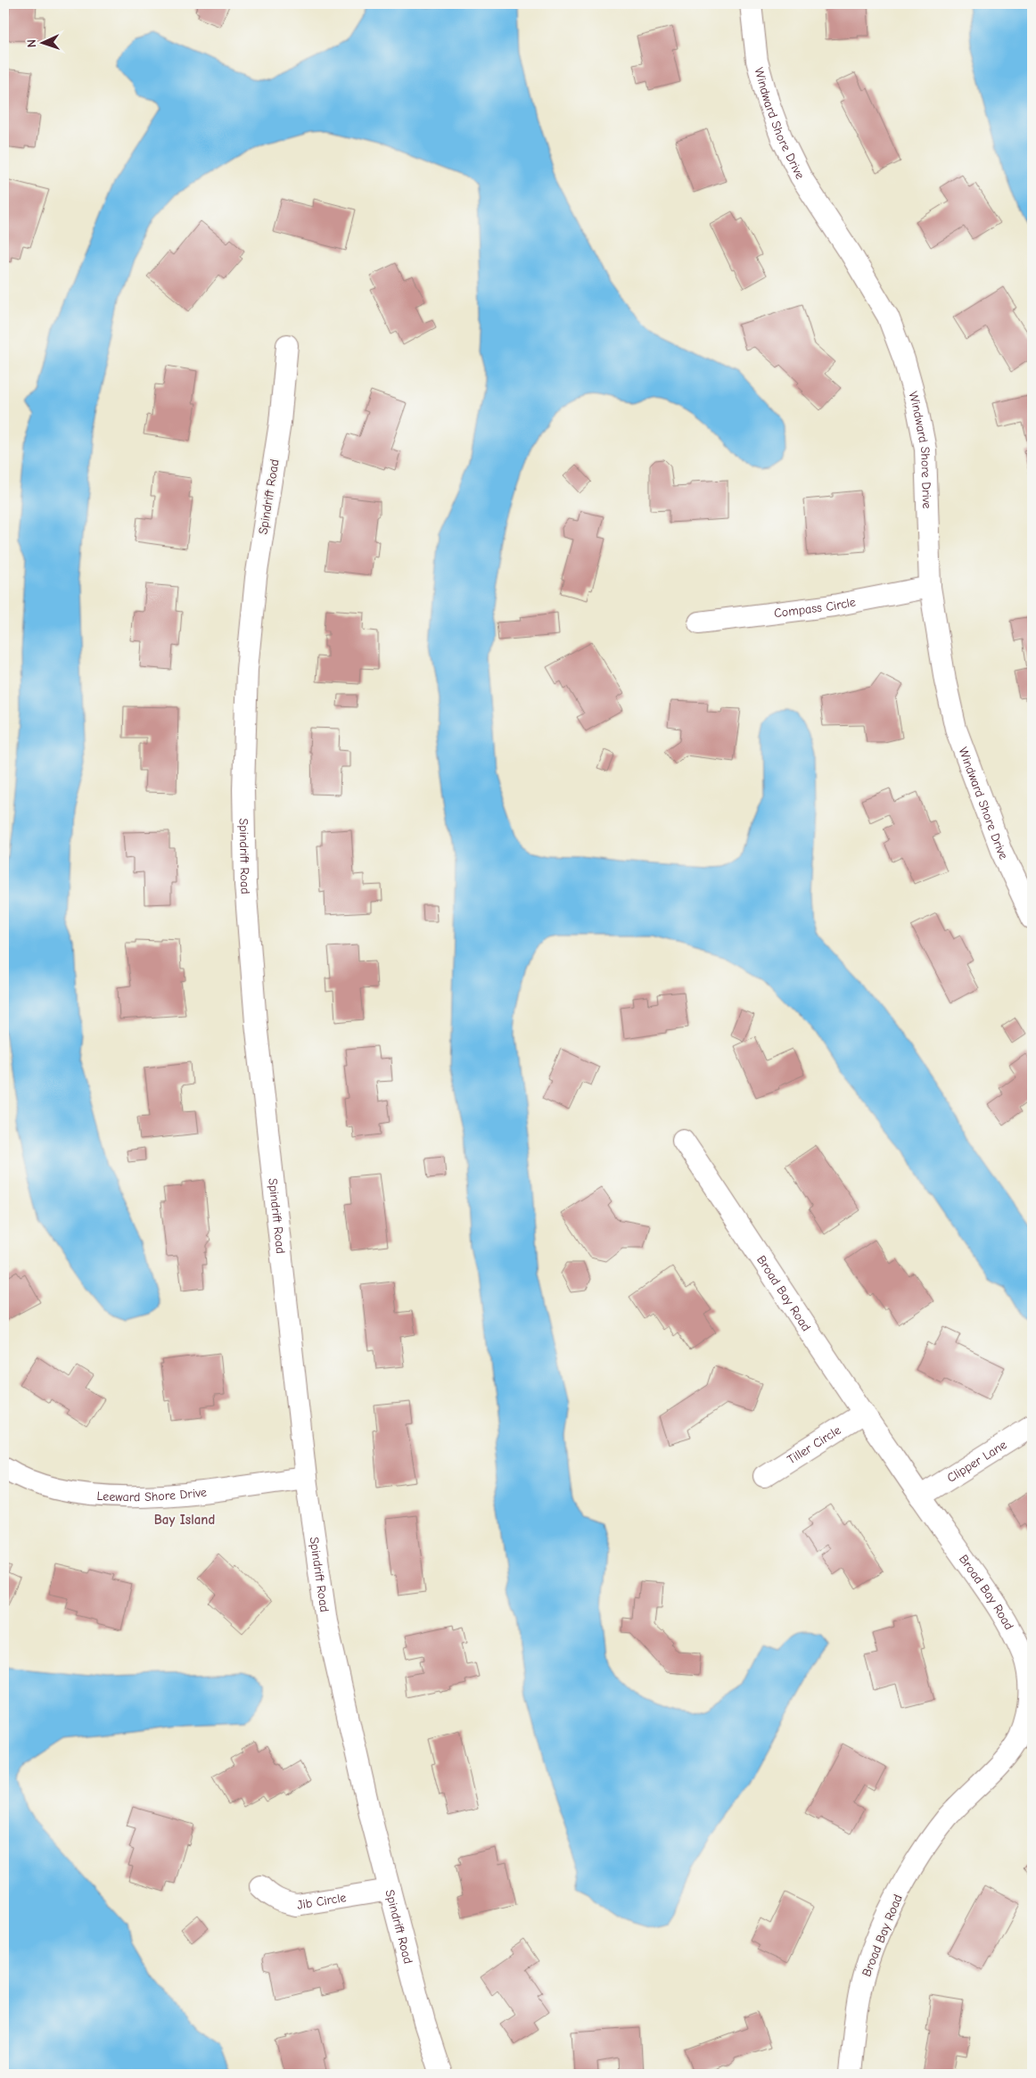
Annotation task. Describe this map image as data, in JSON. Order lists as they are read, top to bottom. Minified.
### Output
{"streets":{"street":["Windward Shore Drive","Spindrift Road","Compass Circle","Broad Bay Road","Tiller Circle","Clipper Lane","Leeward Shore Drive","Jib Circle"]},"crossings":[["Windward Shore Drive","Compass Circle"],["Spindrift Road","Leeward Shore Drive"],["Spindrift Road","Jib Circle"],["Broad Bay Road","Tiller Circle"],["Broad Bay Road","Clipper Lane"]],"districts":["Bay Island"],"north":"left"}
